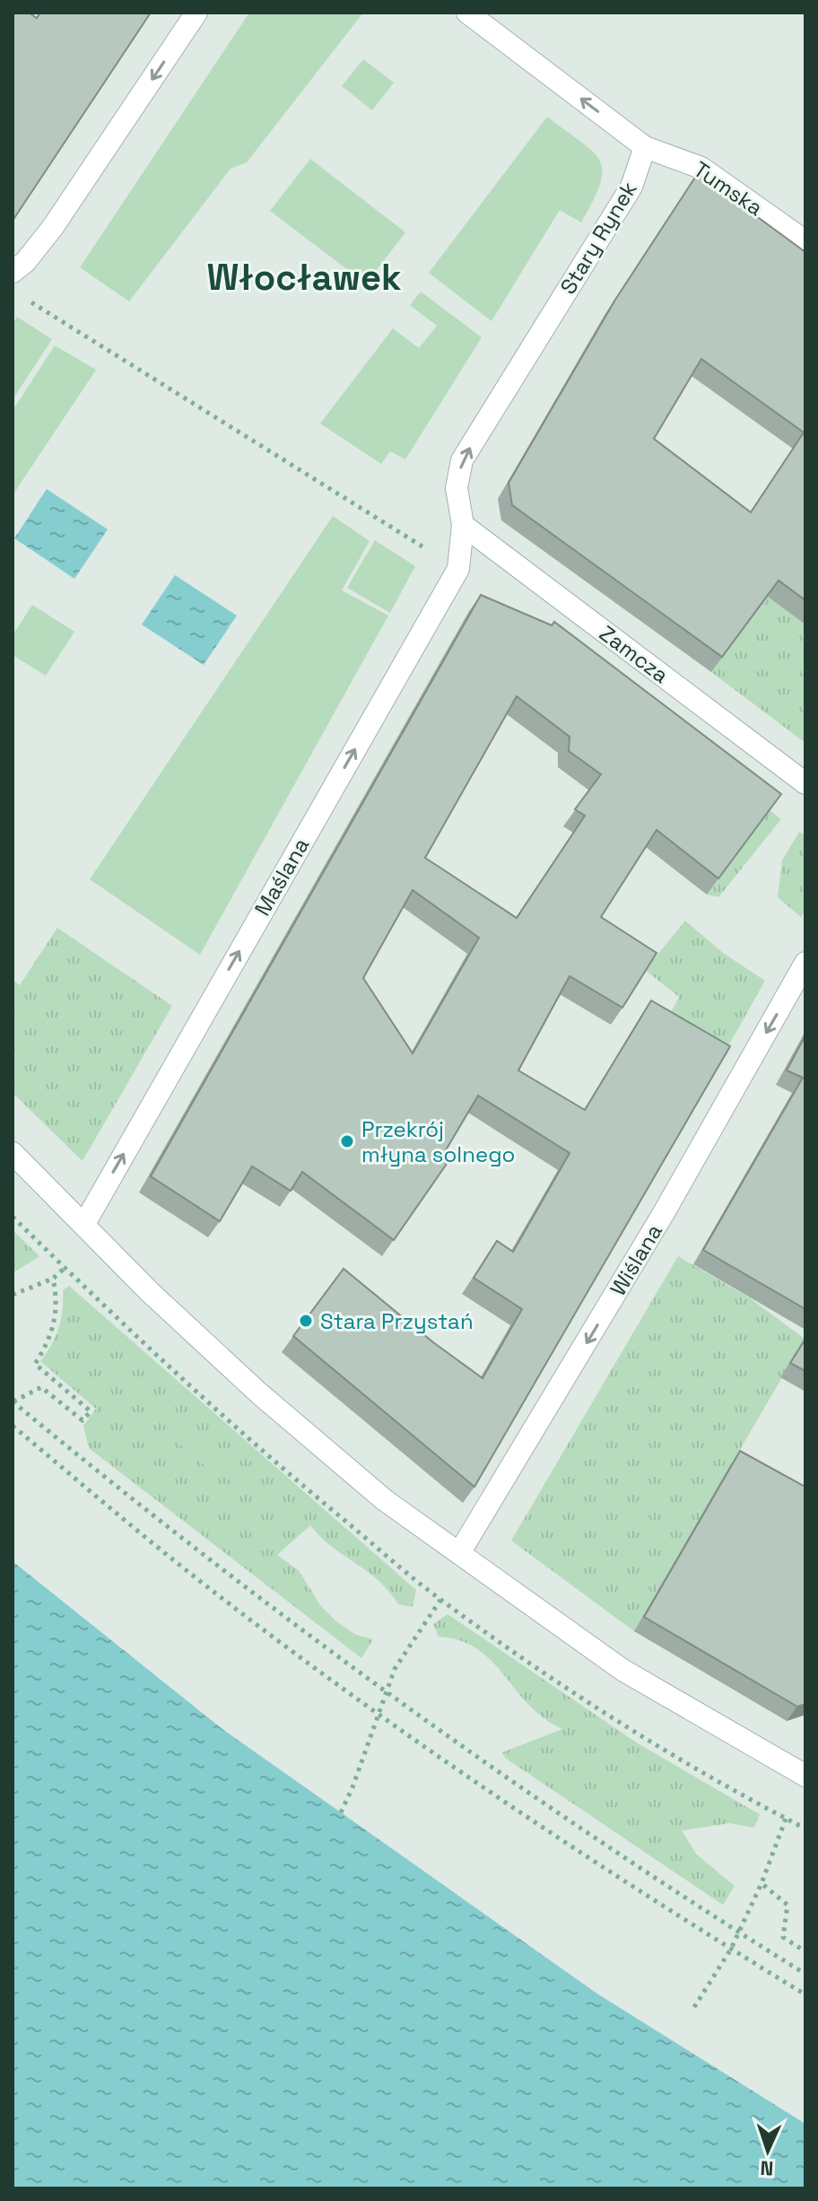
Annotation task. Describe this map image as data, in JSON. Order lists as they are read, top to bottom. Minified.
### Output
{"streets":{"street":["Tumska","Stary Rynek","Zamcza","Maślana","Wiślana"]},"crossings":[["Tumska","Stary Rynek"],["Stary Rynek","Zamcza"],["Stary Rynek","Maślana"],["Zamcza","Maślana"]],"one_way":["Stary Rynek","Maślana","Wiślana"],"districts":["Włocławek"],"places":["Przekrój młyna solnego","Stara Przystań"],"north":"bottom"}
